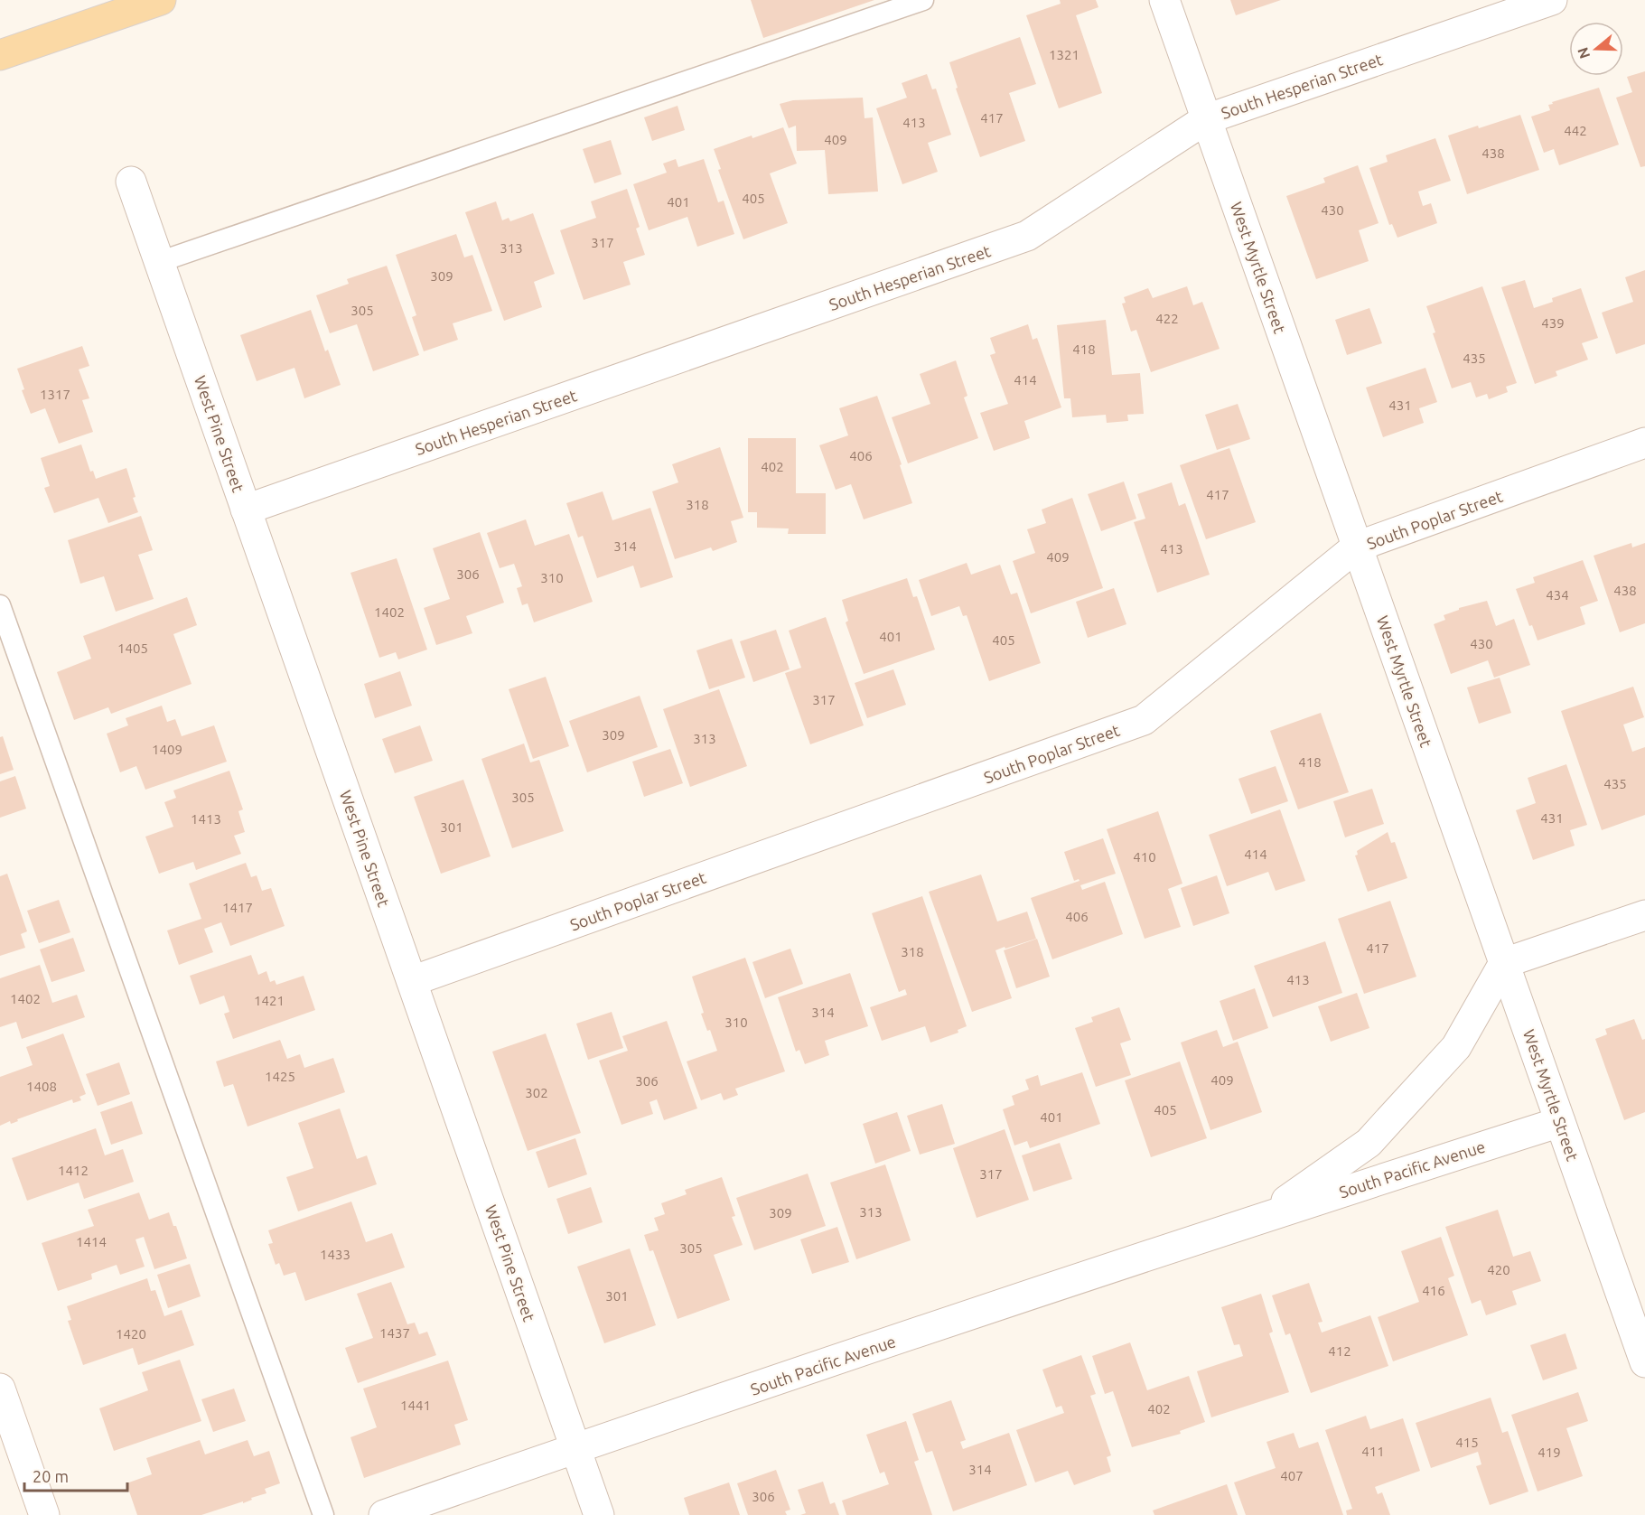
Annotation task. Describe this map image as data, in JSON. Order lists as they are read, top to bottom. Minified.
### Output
{"streets":{"street":["South Hesperian Street","West Myrtle Street","West Pine Street","South Poplar Street","South Pacific Avenue"]},"crossings":[["South Hesperian Street","West Myrtle Street"],["South Hesperian Street","West Pine Street"],["West Myrtle Street","South Poplar Street"],["West Myrtle Street","South Pacific Avenue"],["West Pine Street","South Poplar Street"],["West Pine Street","South Pacific Avenue"]],"house_numbers":["1321","417","413","442","409","438","405","401","430","317","313","309","305","422","439","418","435","414","1317","431","406","402","417","318","314","413","409","306","310","438","434","1402","401","405","430","1405","317","309","313","1409","418","435","305","431","1413","301","414","410","1417","406","417","318","413","1402","1421","314","310","1425","409","306","1408","302","405","401","1412","317","313","309","1414","305","1433","420","416","301","1437","1420","412","1441","402","415","411","419","314","407","306"],"scale_bar":"20 m","north":"left"}
